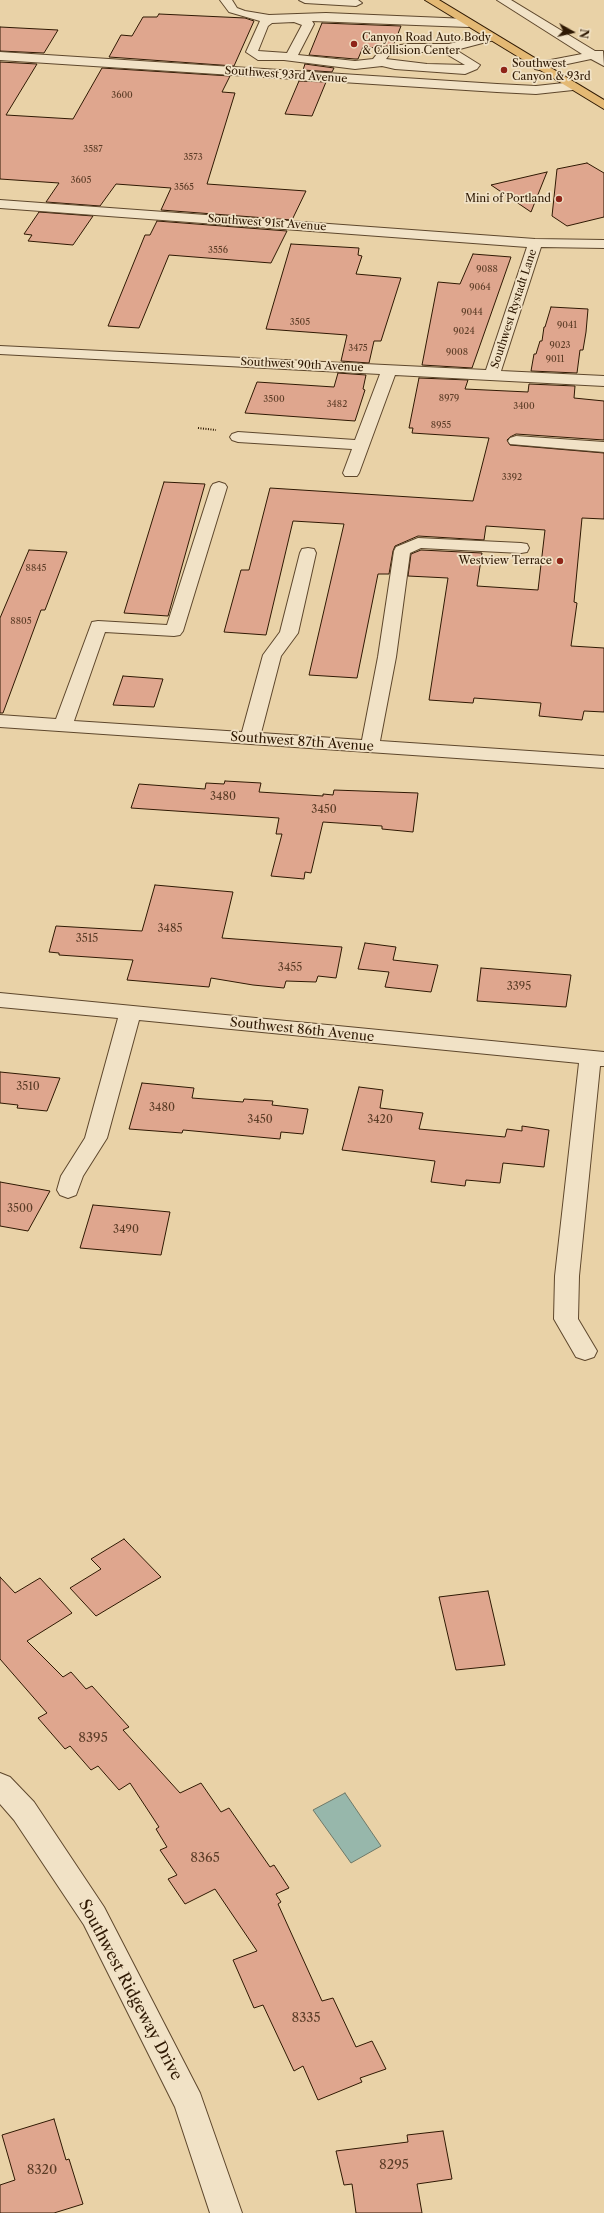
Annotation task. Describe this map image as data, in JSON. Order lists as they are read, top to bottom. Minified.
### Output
{"streets":{"street":["Southwest 93rd Avenue","Southwest 91st Avenue","Southwest Rystadt Lane","Southwest 90th Avenue","Southwest 87th Avenue","Southwest 86th Avenue","Southwest Ridgeway Drive"]},"crossings":[["Southwest 91st Avenue","Southwest Rystadt Lane"],["Southwest Rystadt Lane","Southwest 90th Avenue"]],"places":["Canyon Road Auto Body & Collision Center","Southwest Canyon & 93rd","Mini of Portland","Westview Terrace"],"house_numbers":["3600","3587","3573","3605","3565","3556","9088","9064","9044","3505","9041","9024","9023","3475","9008","9011","8979","3500","3482","3400","8955","3392","8845","8805","3480","3450","3485","3515","3455","3395","3510","3480","3450","3420","3500","3490","8395","8365","8335","8295","8320"],"north":"right"}
